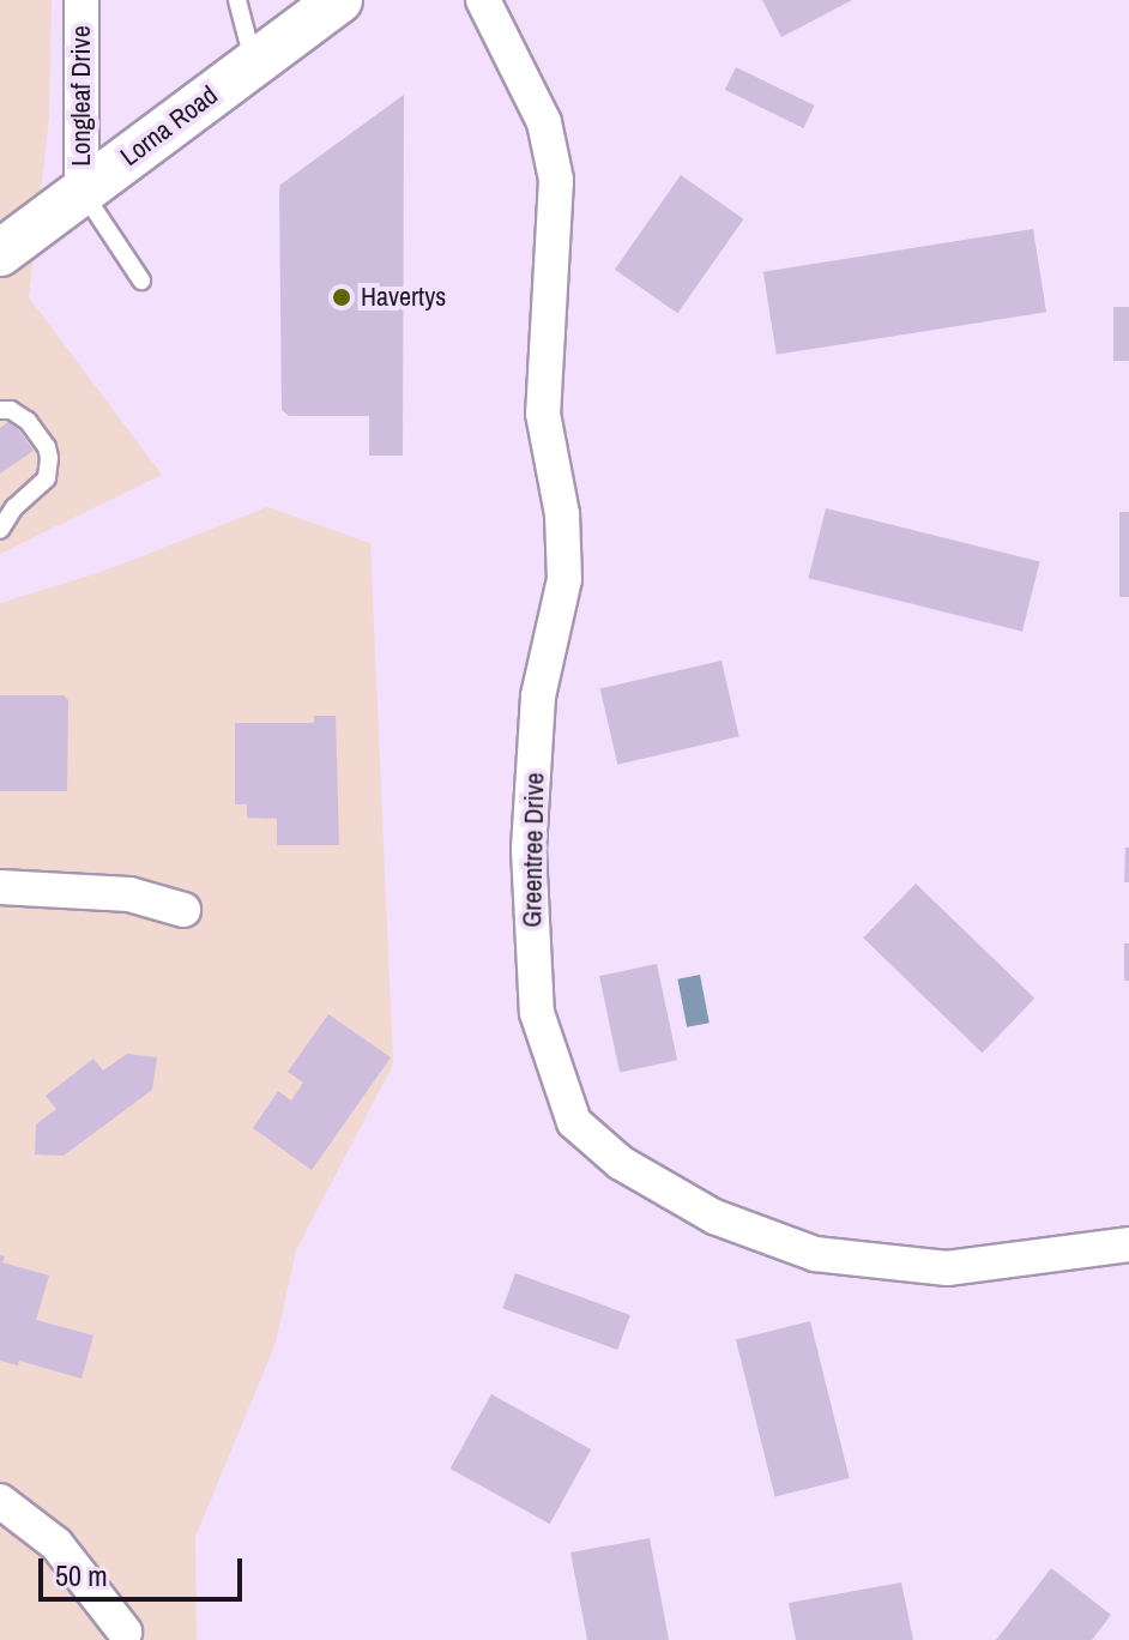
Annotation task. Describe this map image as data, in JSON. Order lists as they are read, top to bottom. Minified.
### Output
{"streets":{"street":["Longleaf Drive","Lorna Road","Greentree Drive"]},"crossings":[["Longleaf Drive","Lorna Road"]],"places":["Havertys"],"scale_bar":"50 m"}
